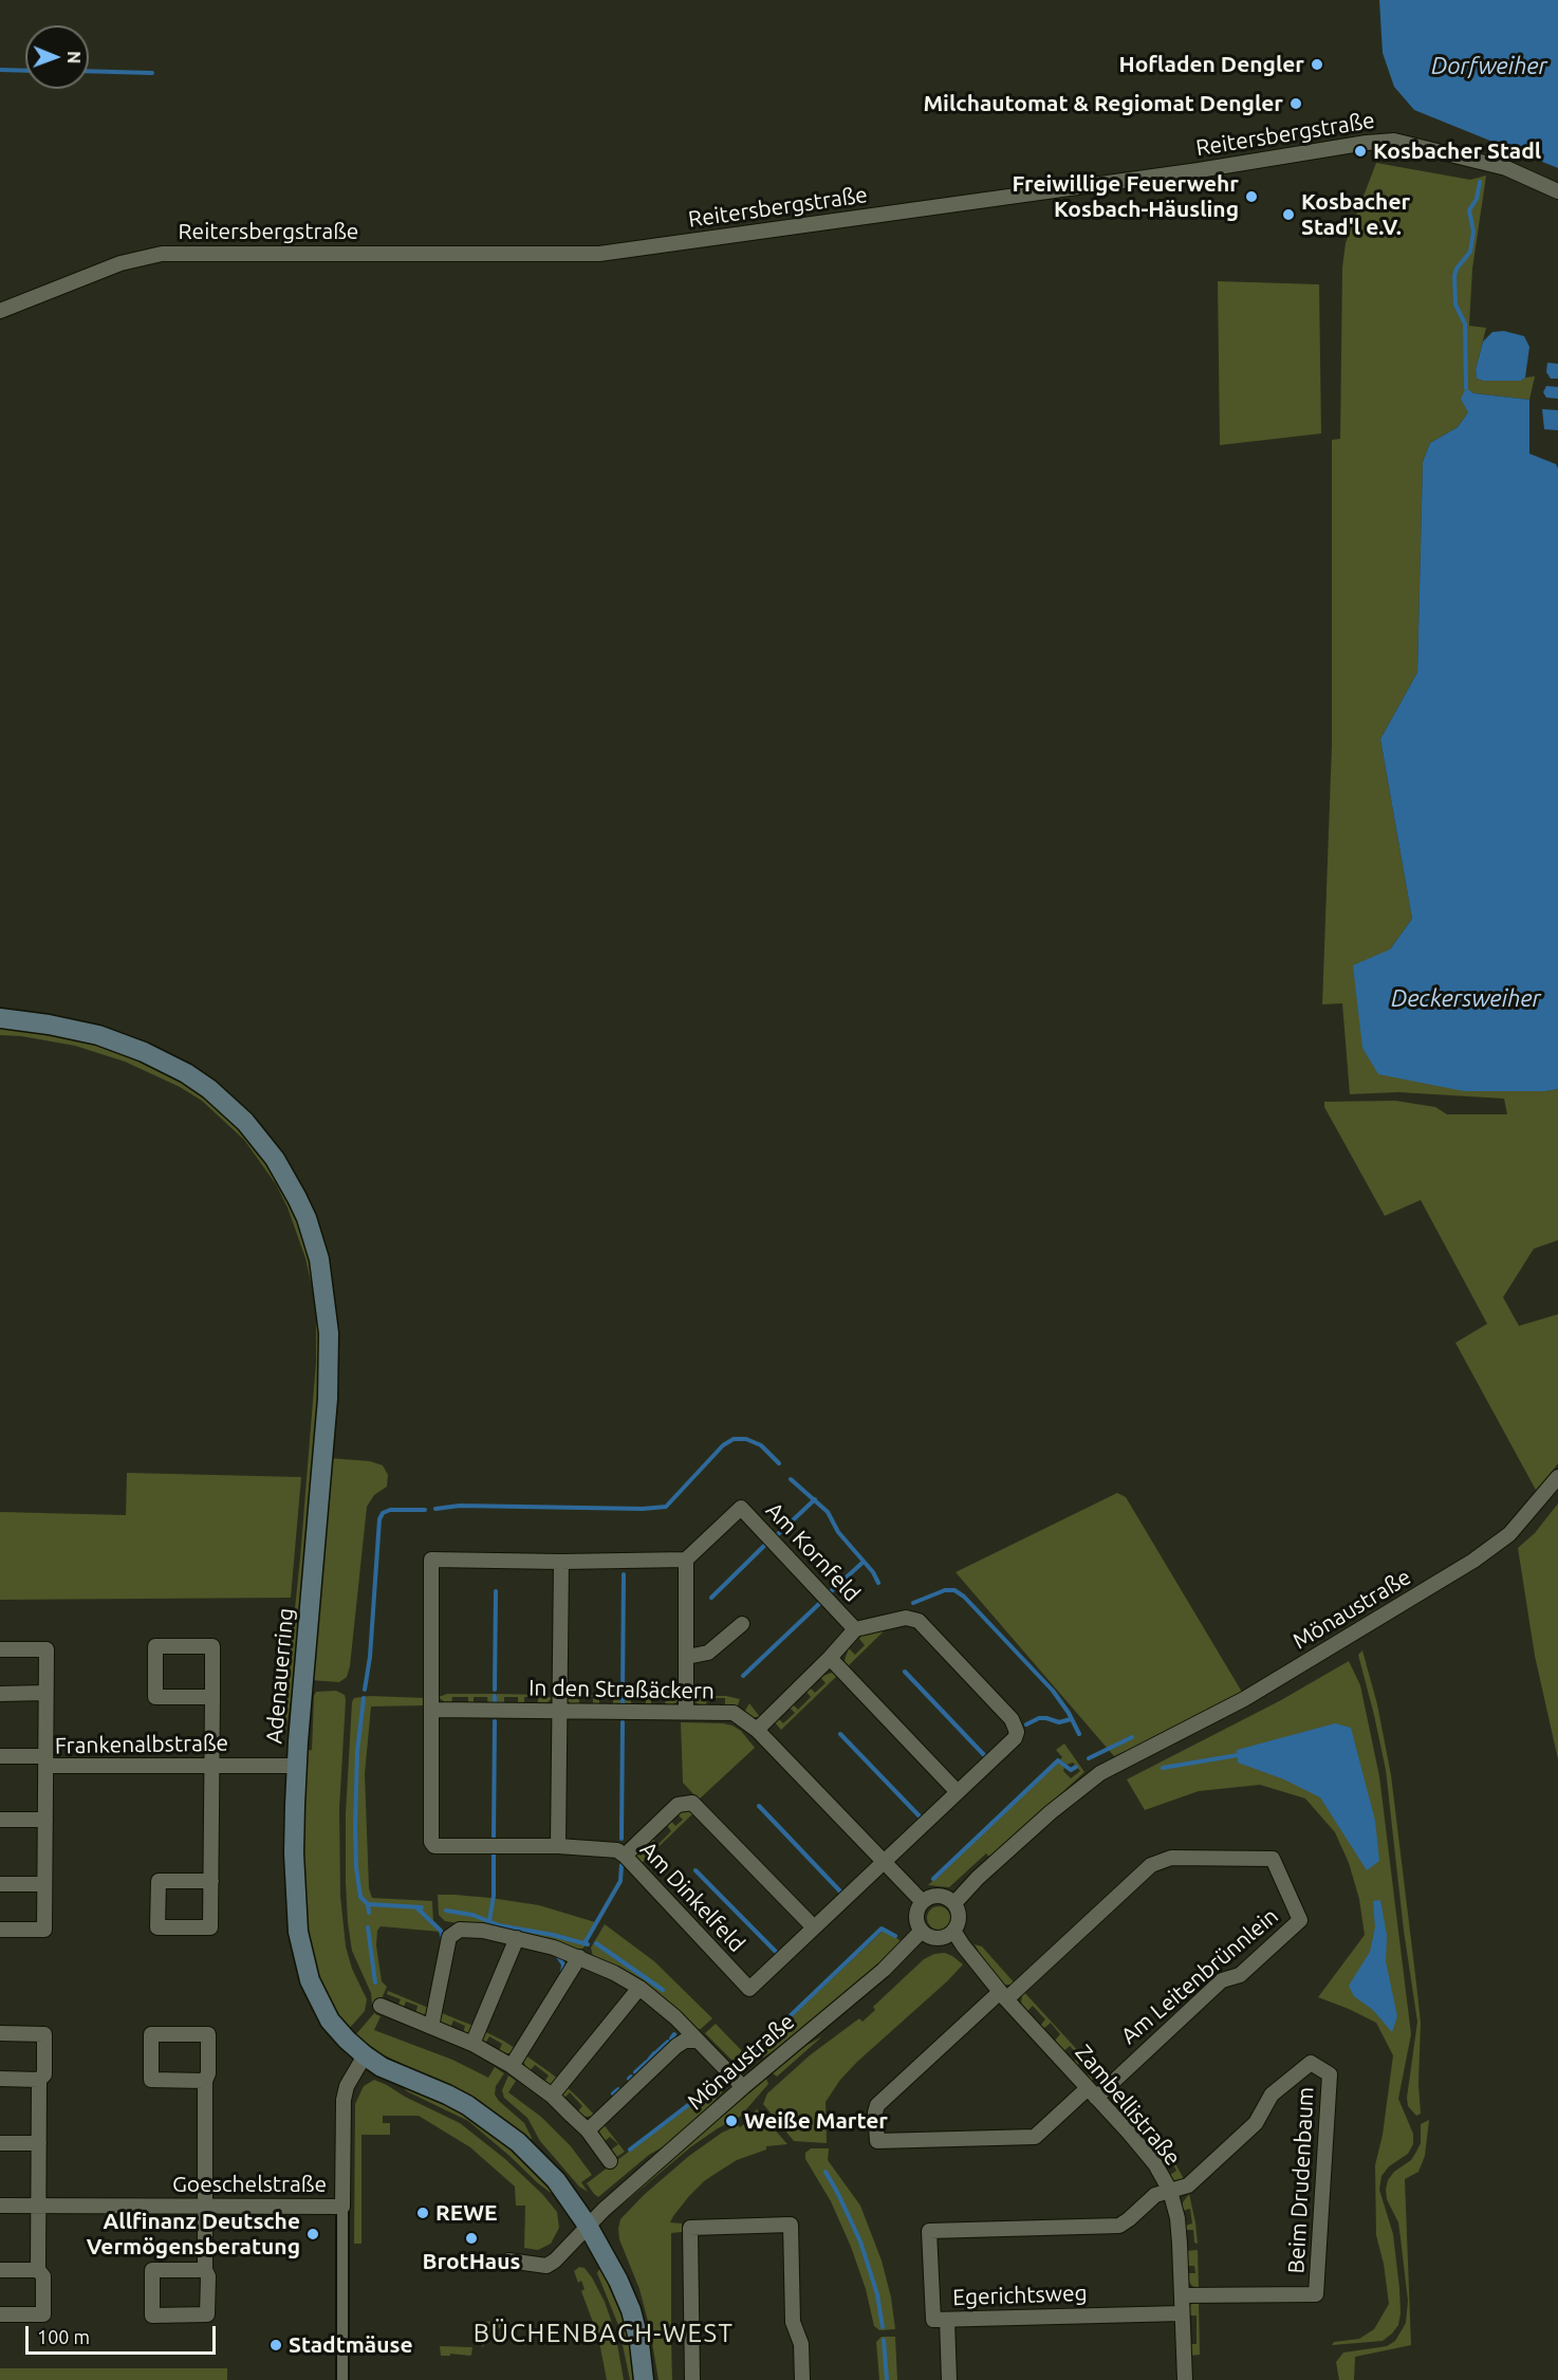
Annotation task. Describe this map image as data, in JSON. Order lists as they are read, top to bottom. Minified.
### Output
{"streets":{"main road":["Adenauerring"],"street":["Reitersbergstraße","Am Kornfeld","Mönaustraße","In den Straßäckern","Frankenalbstraße","Am Dinkelfeld","Am Leitenbrünnlein","Zambellistraße","Beim Drudenbaum","Goeschelstraße","Egerichtsweg"]},"crossings":[["Am Kornfeld","In den Straßäckern"],["Am Kornfeld","Am Dinkelfeld"],["Mönaustraße","Adenauerring"],["Mönaustraße","In den Straßäckern"],["Mönaustraße","Zambellistraße"],["Adenauerring","Frankenalbstraße"],["Adenauerring","Goeschelstraße"],["In den Straßäckern","Am Dinkelfeld"],["In den Straßäckern","Zambellistraße"],["Am Leitenbrünnlein","Zambellistraße"],["Zambellistraße","Beim Drudenbaum"],["Zambellistraße","Egerichtsweg"],["Beim Drudenbaum","Egerichtsweg"]],"districts":["BÜCHENBACH-WEST"],"water":["Dorfweiher","Deckersweiher"],"places":["Hofladen Dengler","Milchautomat & Regiomat Dengler","Kosbacher Stadl","Freiwillige Feuerwehr Kosbach-Häusling","Kosbacher Stad'l e.V.","Weiße Marter","REWE","Allfinanz Deutsche Vermögensberatung","BrotHaus","Stadtmäuse"],"scale_bar":"100 m","north":"right"}
